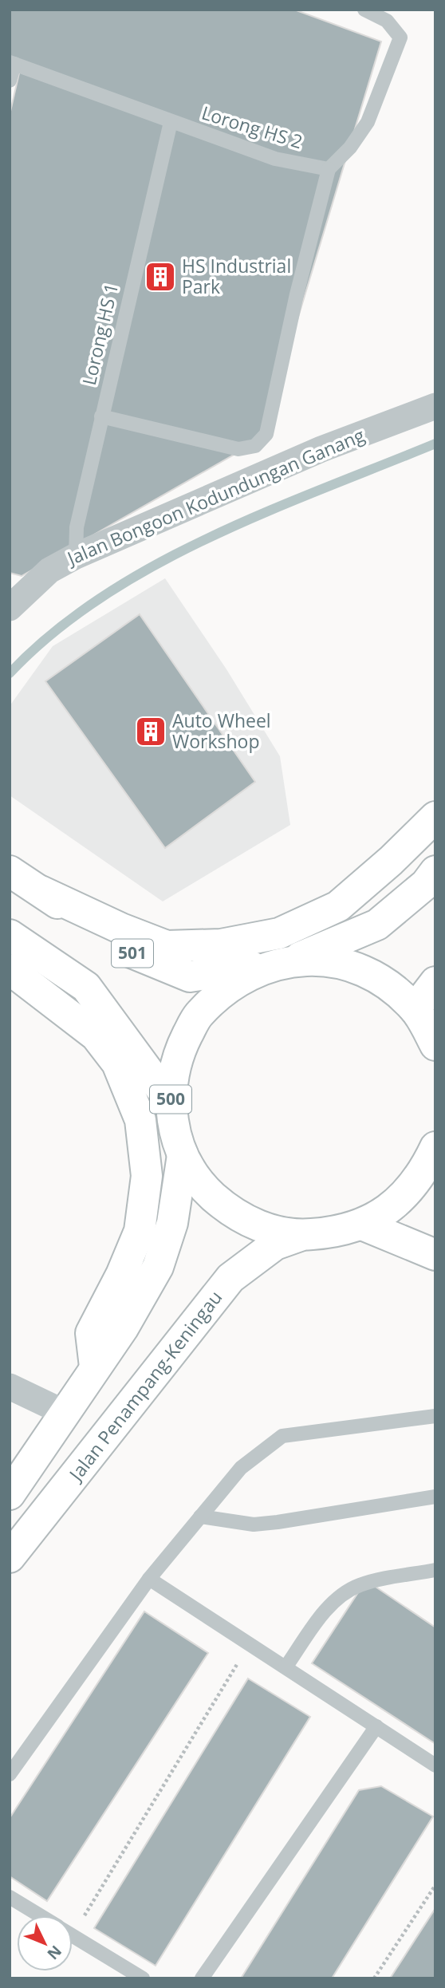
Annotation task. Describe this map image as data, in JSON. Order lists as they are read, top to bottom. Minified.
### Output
{"streets":{"main road":["501","500","Jalan Penampang-Keningau"],"street":["Jalan Bongoon Kodundungan Ganang"],"lane":["Lorong HS 2","Lorong HS 1"]},"crossings":[["Lorong HS 2","Lorong HS 1"],["Lorong HS 1","Jalan Bongoon Kodundungan Ganang"],["501","500"],["500","Jalan Penampang-Keningau"]],"places":{"building":["HS Industrial Park","Auto Wheel Workshop"]},"north":"bottom right"}
